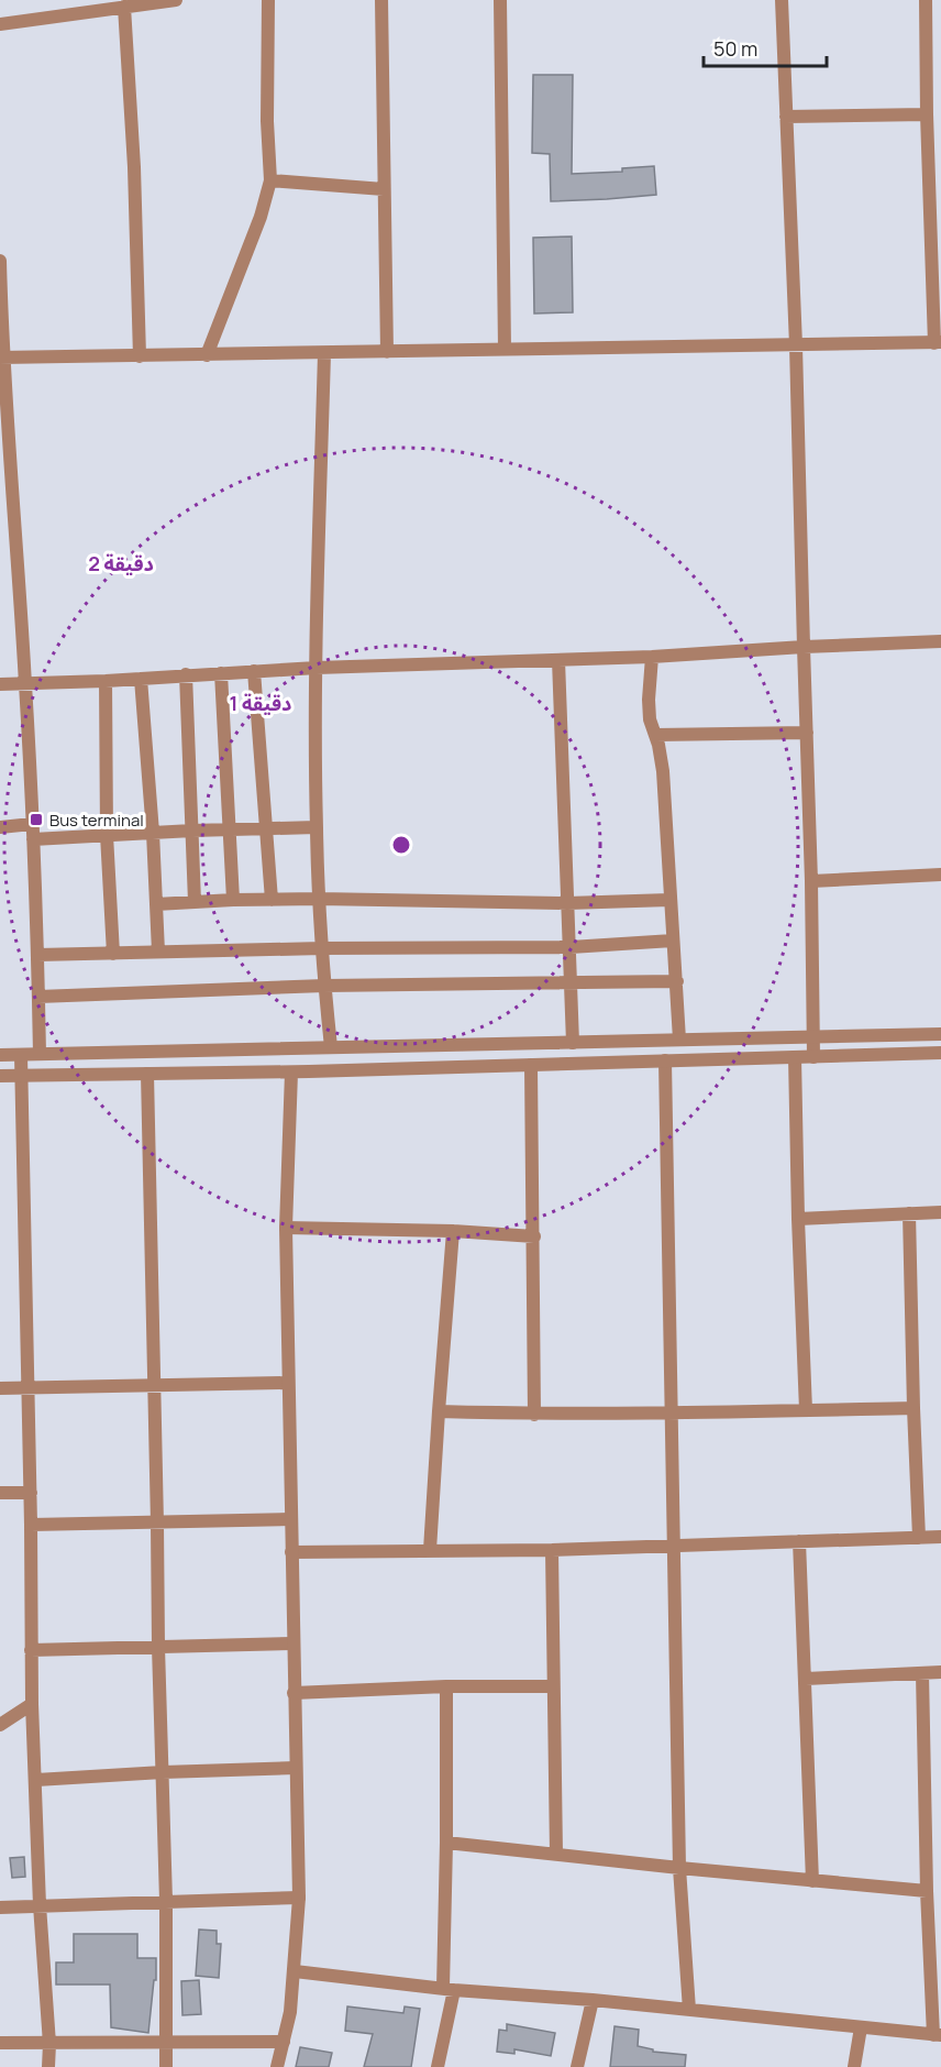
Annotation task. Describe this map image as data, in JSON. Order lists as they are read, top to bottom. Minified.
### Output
{"places":{"transit":["Bus terminal"]},"scale_bar":"50 m","rings":["2 دقيقة","1 دقيقة"]}
